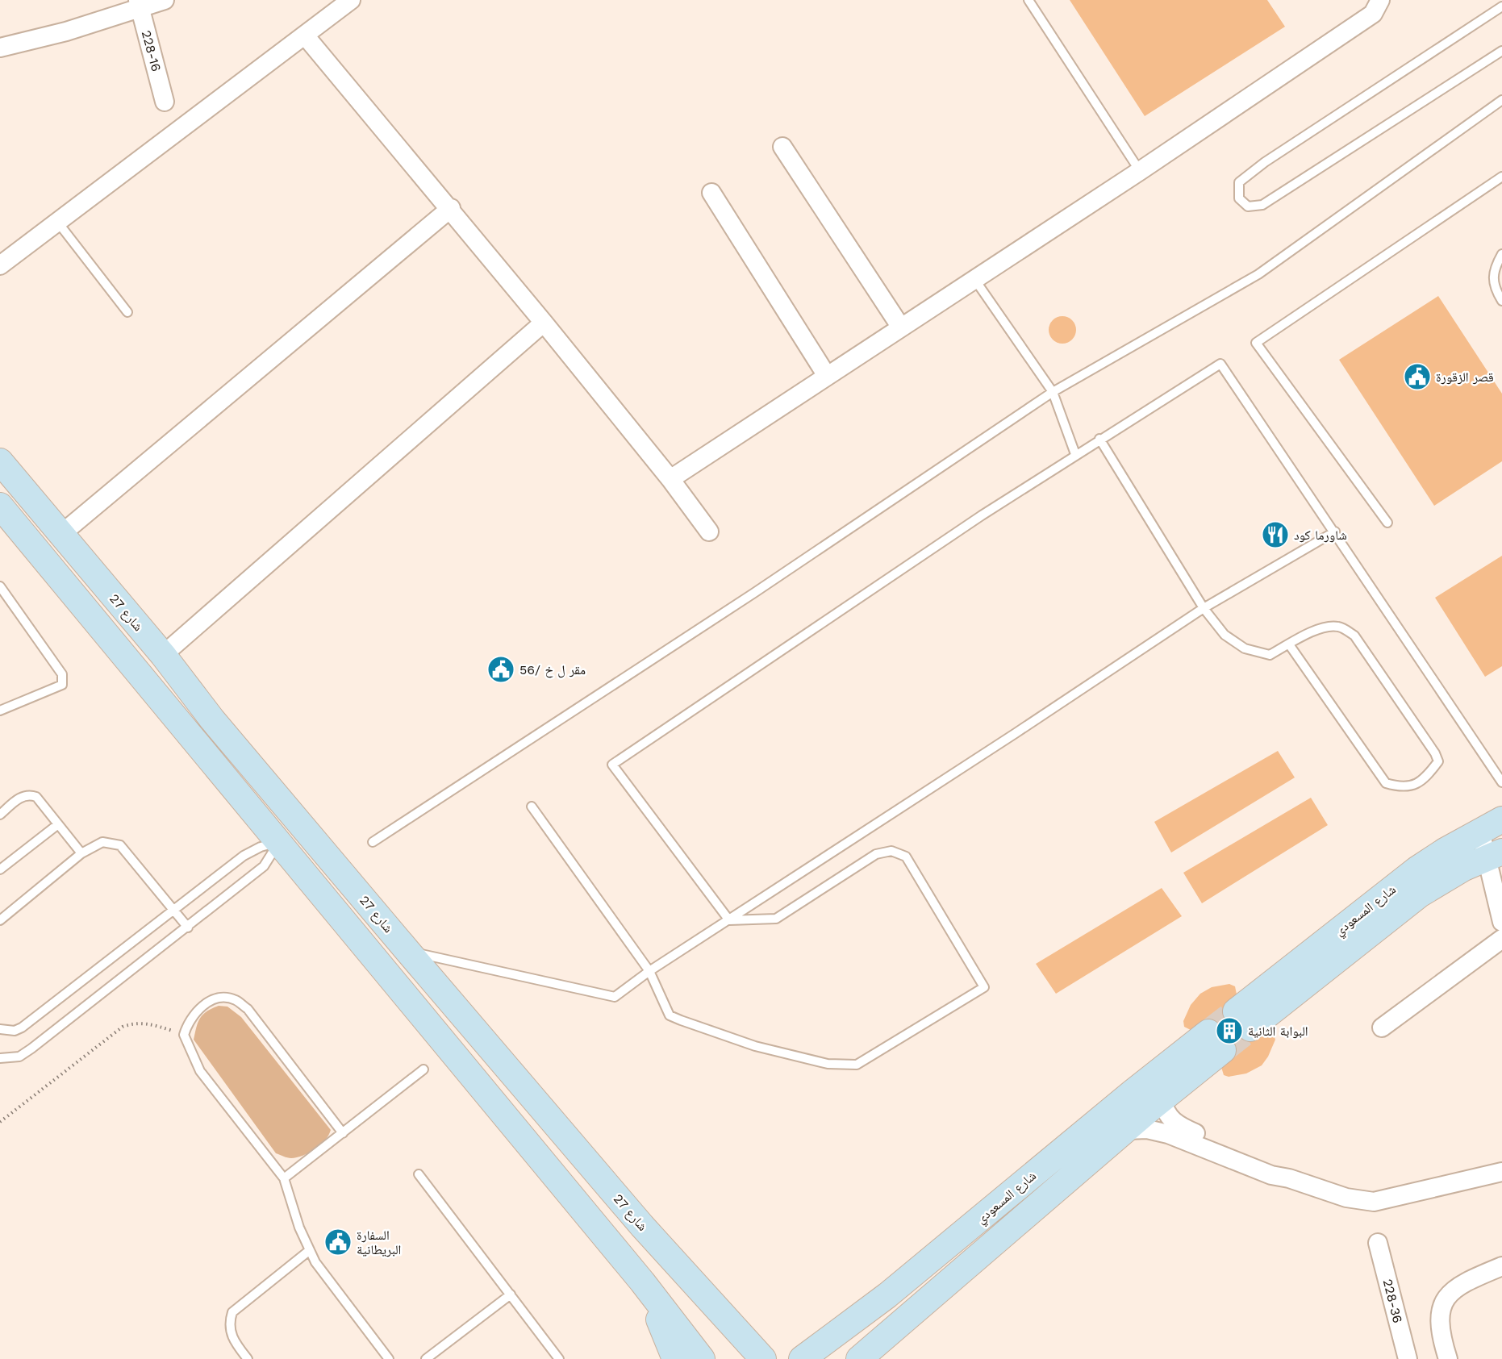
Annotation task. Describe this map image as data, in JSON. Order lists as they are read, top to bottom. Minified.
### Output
{"streets":{"main road":["شارع 27","شارع المسعودي"],"street":["228-16","228-36"]},"places":{"public building":["قصر الزقورة","مقر ل خ /56","السفارة البريطانية"],"restaurant":["شاورما كود"],"building":["البوابة الثانية"]}}
